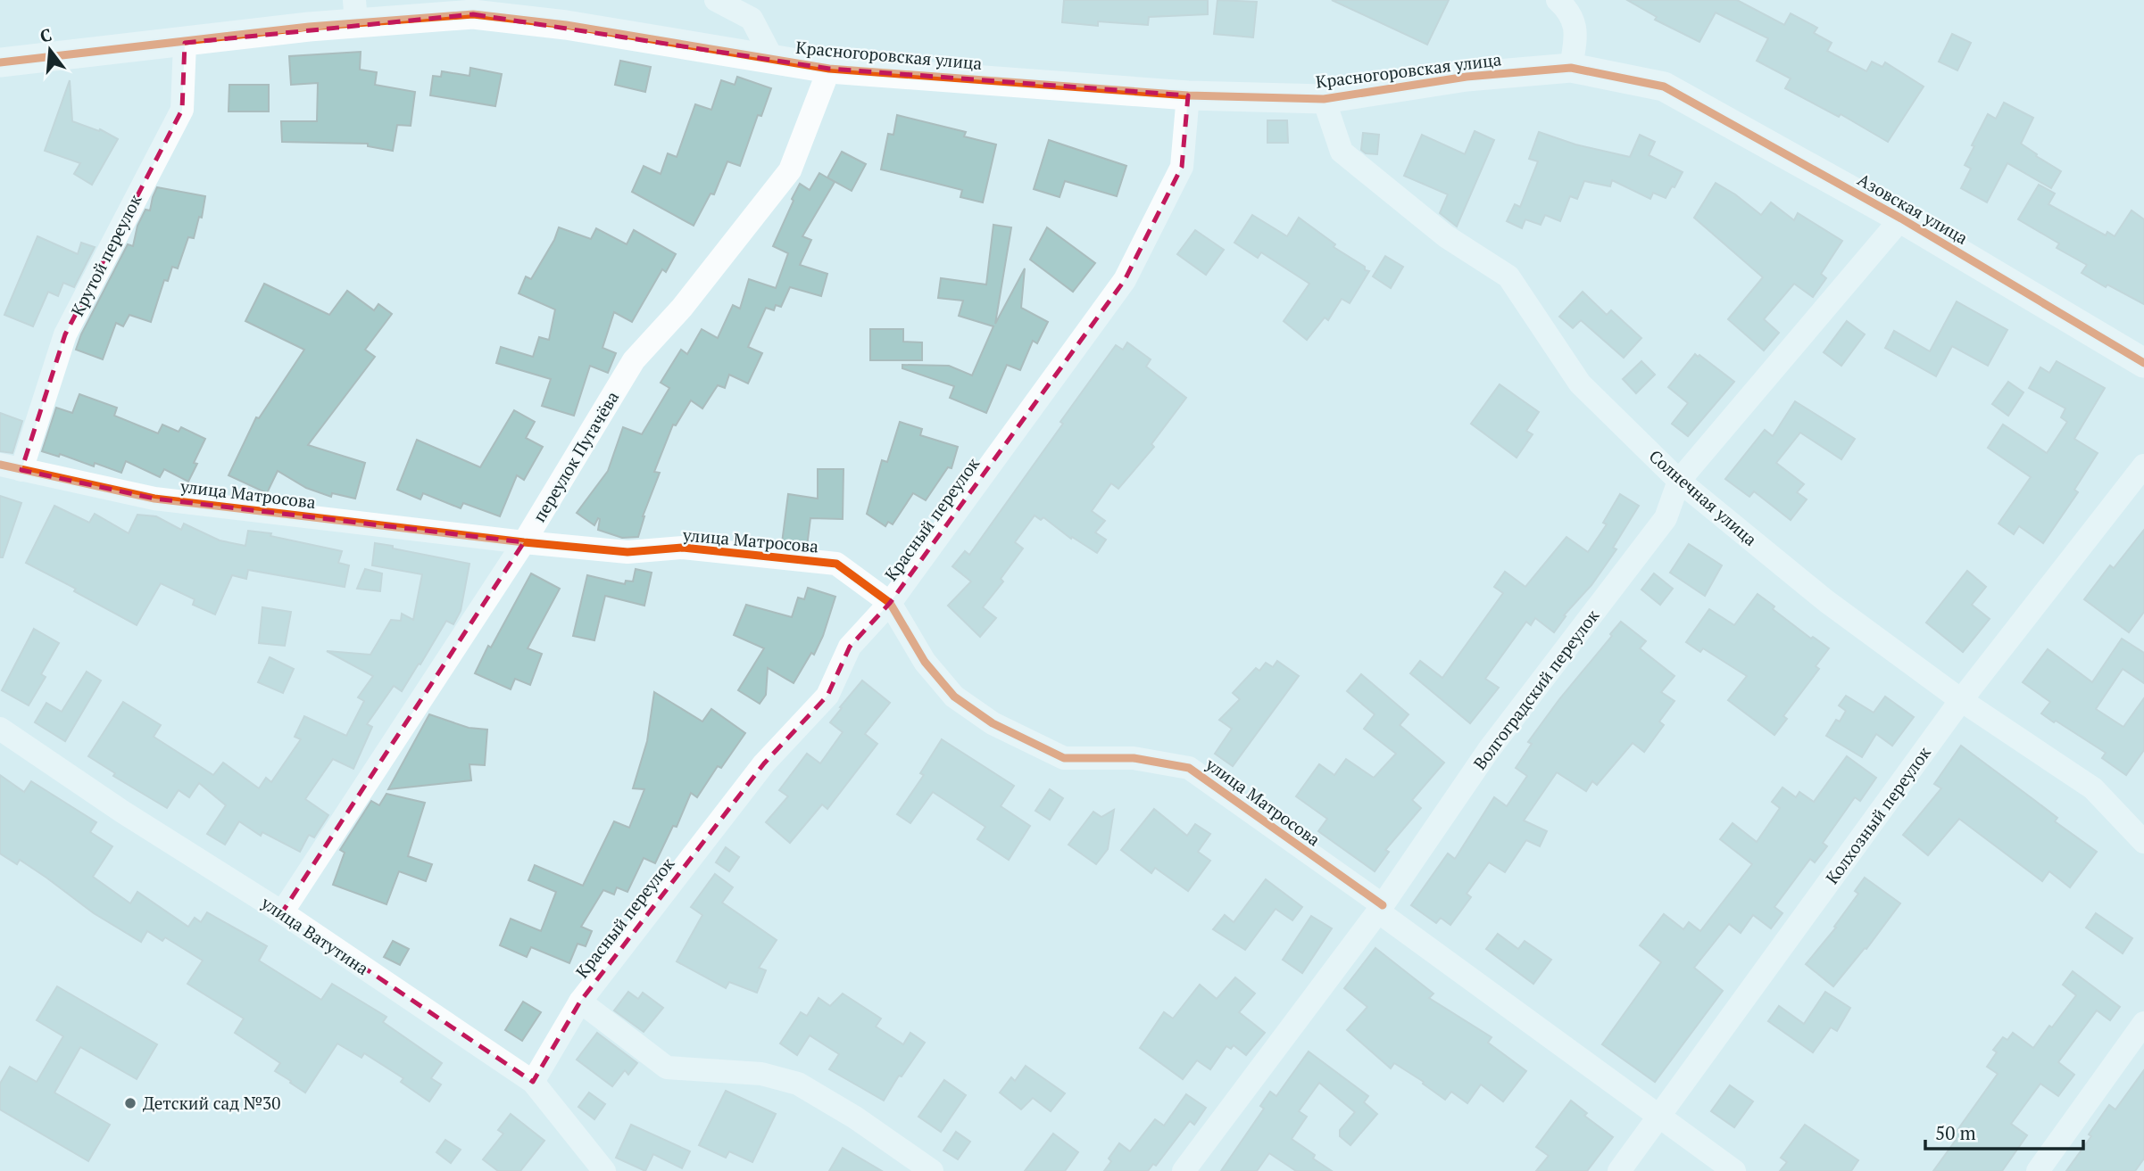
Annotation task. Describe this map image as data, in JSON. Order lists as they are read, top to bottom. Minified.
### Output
{"streets":{"street":["Красногоровская улица","Азовская улица","Крутой переулок","переулок Пугачёва","улица Матросова","Солнечная улица","Красный переулок","Волгоградский переулок","Колхозный переулок","улица Ватутина"]},"crossings":[["Красногоровская улица","Азовская улица"],["Красногоровская улица","Крутой переулок"],["Красногоровская улица","переулок Пугачёва"],["Красногоровская улица","Солнечная улица"],["Красногоровская улица","Красный переулок"],["Азовская улица","Волгоградский переулок"],["Крутой переулок","улица Матросова"],["переулок Пугачёва","улица Матросова"],["переулок Пугачёва","улица Ватутина"],["улица Матросова","Красный переулок"],["улица Матросова","Волгоградский переулок"],["улица Матросова","Колхозный переулок"],["Солнечная улица","Волгоградский переулок"],["Солнечная улица","Колхозный переулок"],["Красный переулок","улица Ватутина"]],"places":["Детский сад №30"],"scale_bar":"50 m","north":"top"}
